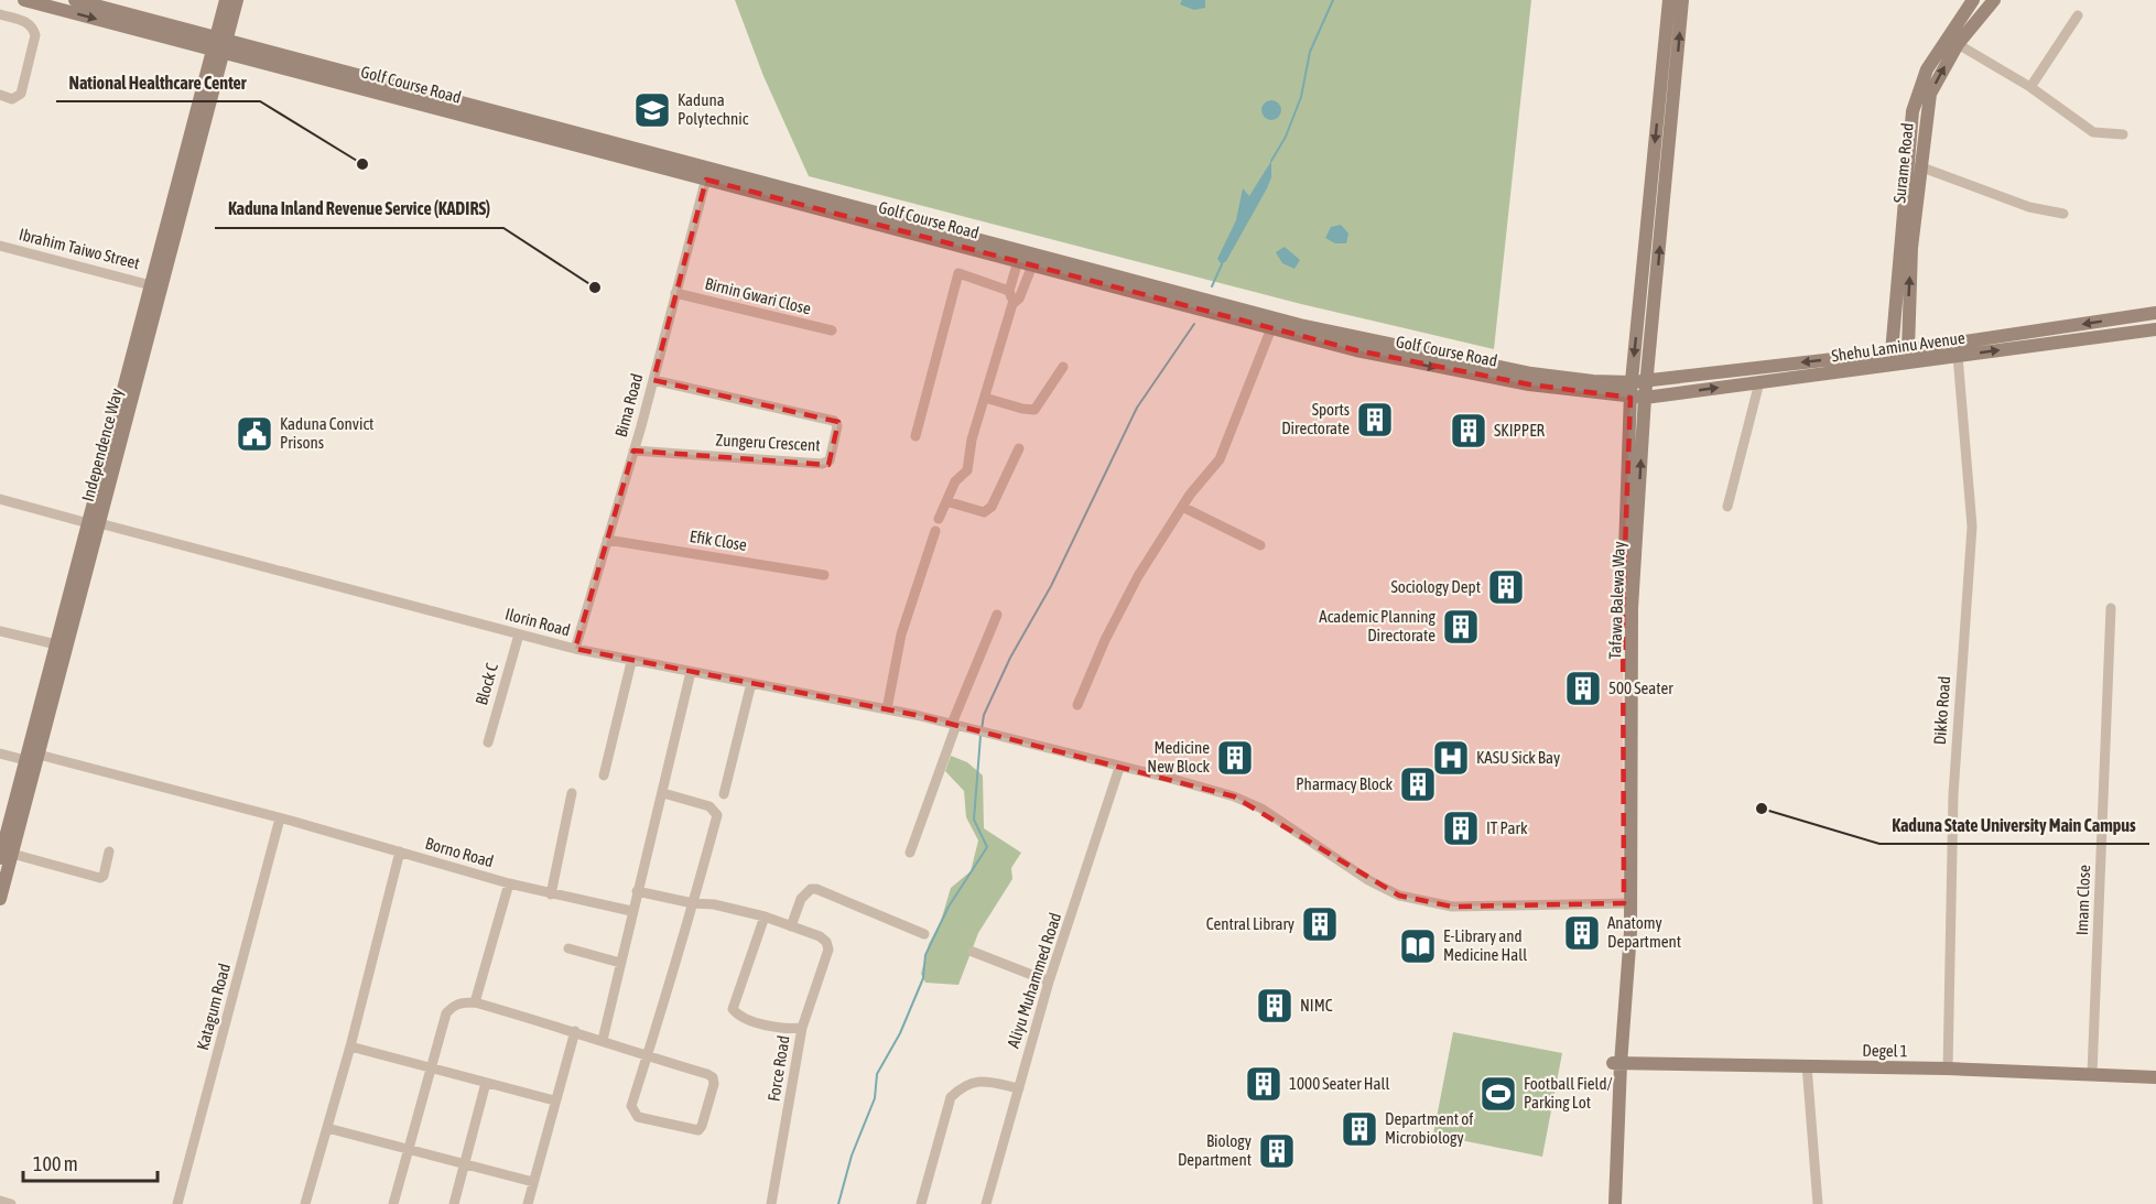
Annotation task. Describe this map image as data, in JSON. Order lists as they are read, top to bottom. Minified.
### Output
{"streets":{"street":["Golf Course Road","Surame Road","Ibrahim Taiwo Street","Birnin Gwari Close","Shehu Laminu Avenue","Bima Road","Zungeru Crescent","Independence Way","Efik Close","Tafawa Balewa Way","Ilorin Road","Block C","Dikko Road","Borno Road","Imam Close","Aliyu Muhammed Road","Katagum Road","Degel 1","Force Road"]},"crossings":[["Golf Course Road","Shehu Laminu Avenue"],["Golf Course Road","Bima Road"],["Golf Course Road","Independence Way"],["Golf Course Road","Tafawa Balewa Way"],["Surame Road","Shehu Laminu Avenue"],["Ibrahim Taiwo Street","Independence Way"],["Birnin Gwari Close","Bima Road"],["Shehu Laminu Avenue","Tafawa Balewa Way"],["Shehu Laminu Avenue","Dikko Road"],["Bima Road","Zungeru Crescent"],["Bima Road","Efik Close"],["Bima Road","Ilorin Road"],["Independence Way","Ilorin Road"],["Independence Way","Borno Road"],["Tafawa Balewa Way","Ilorin Road"],["Tafawa Balewa Way","Degel 1"],["Ilorin Road","Block C"],["Ilorin Road","Aliyu Muhammed Road"],["Dikko Road","Degel 1"],["Borno Road","Katagum Road"],["Imam Close","Degel 1"]],"places":{"school or university":["Kaduna Polytechnic"],"other":["National Healthcare Center","Kaduna Inland Revenue Service (KADIRS)","Kaduna State University Main Campus"],"building":["Sports Directorate","SKIPPER","Sociology Dept","Academic Planning Directorate","500 Seater","Medicine New Block","Pharmacy Block","IT Park","Central Library","Anatomy Department","NIMC","1000 Seater Hall","Department of Microbiology","Biology Department"],"public building":["Kaduna Convict Prisons"],"hospital":["KASU Sick Bay"],"library":["E-Library and Medicine Hall"],"sports":["Football Field/ Parking Lot"]},"scale_bar":"100 m"}
